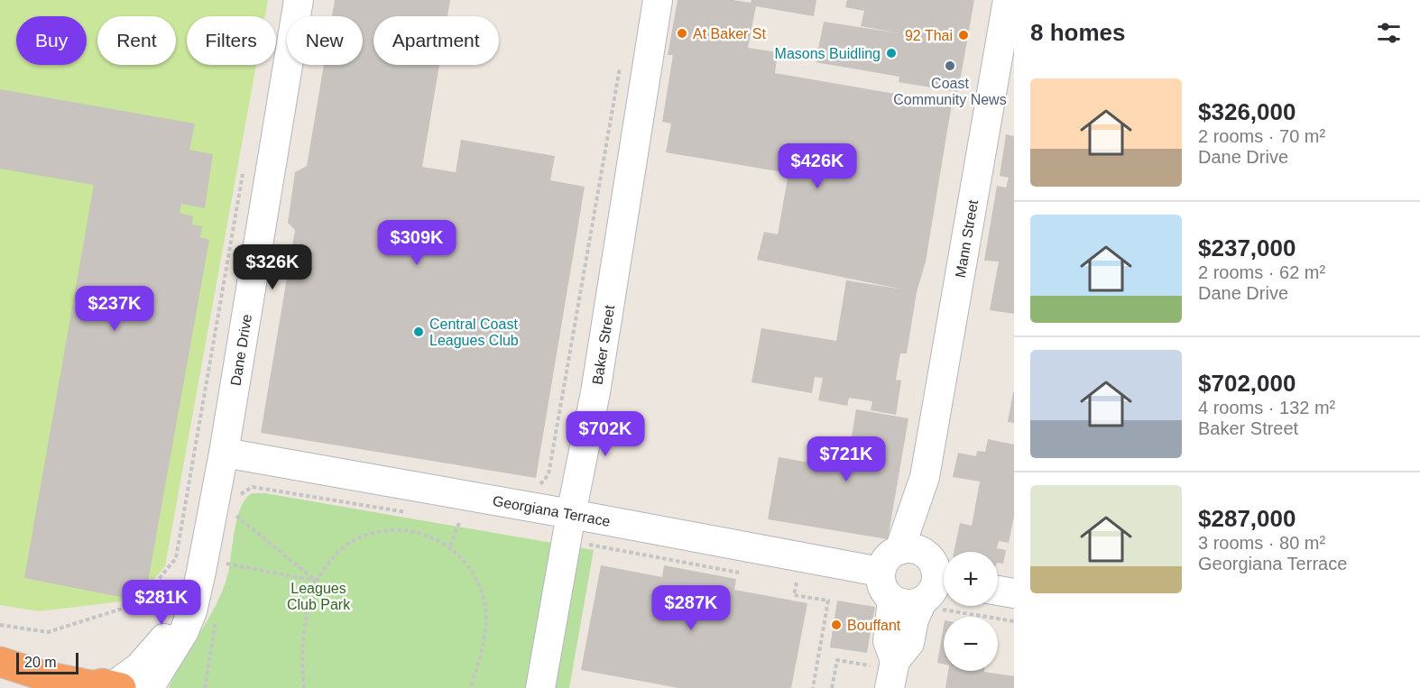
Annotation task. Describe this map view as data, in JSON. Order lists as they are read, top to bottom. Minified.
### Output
{"streets":{"street":["Mann Street","Baker Street","Dane Drive","Georgiana Terrace"]},"crossings":[["Mann Street","Georgiana Terrace"],["Baker Street","Georgiana Terrace"],["Dane Drive","Georgiana Terrace"]],"parks":["Leagues Club Park"],"places":["At Baker St","92 Thai","Masons Buidling","Coast Community News","Central Coast Leagues Club","Bouffant"],"scale_bar":"20 m","page":{"heading":"8 homes","chip":["Buy","Rent","Filters","New","Apartment"],"list":[{"name":"$326,000","note":"2 rooms · 70 m² · Dane Drive"},{"name":"$237,000","note":"2 rooms · 62 m² · Dane Drive"},{"name":"$702,000","note":"4 rooms · 132 m² · Baker Street"},{"name":"$287,000","note":"3 rooms · 80 m² · Georgiana Terrace"}],"price":["$426K","$309K","$326K","$237K","$702K","$721K","$281K","$287K"],"map_buttons":["+","−"],"scale":"20 m"}}
